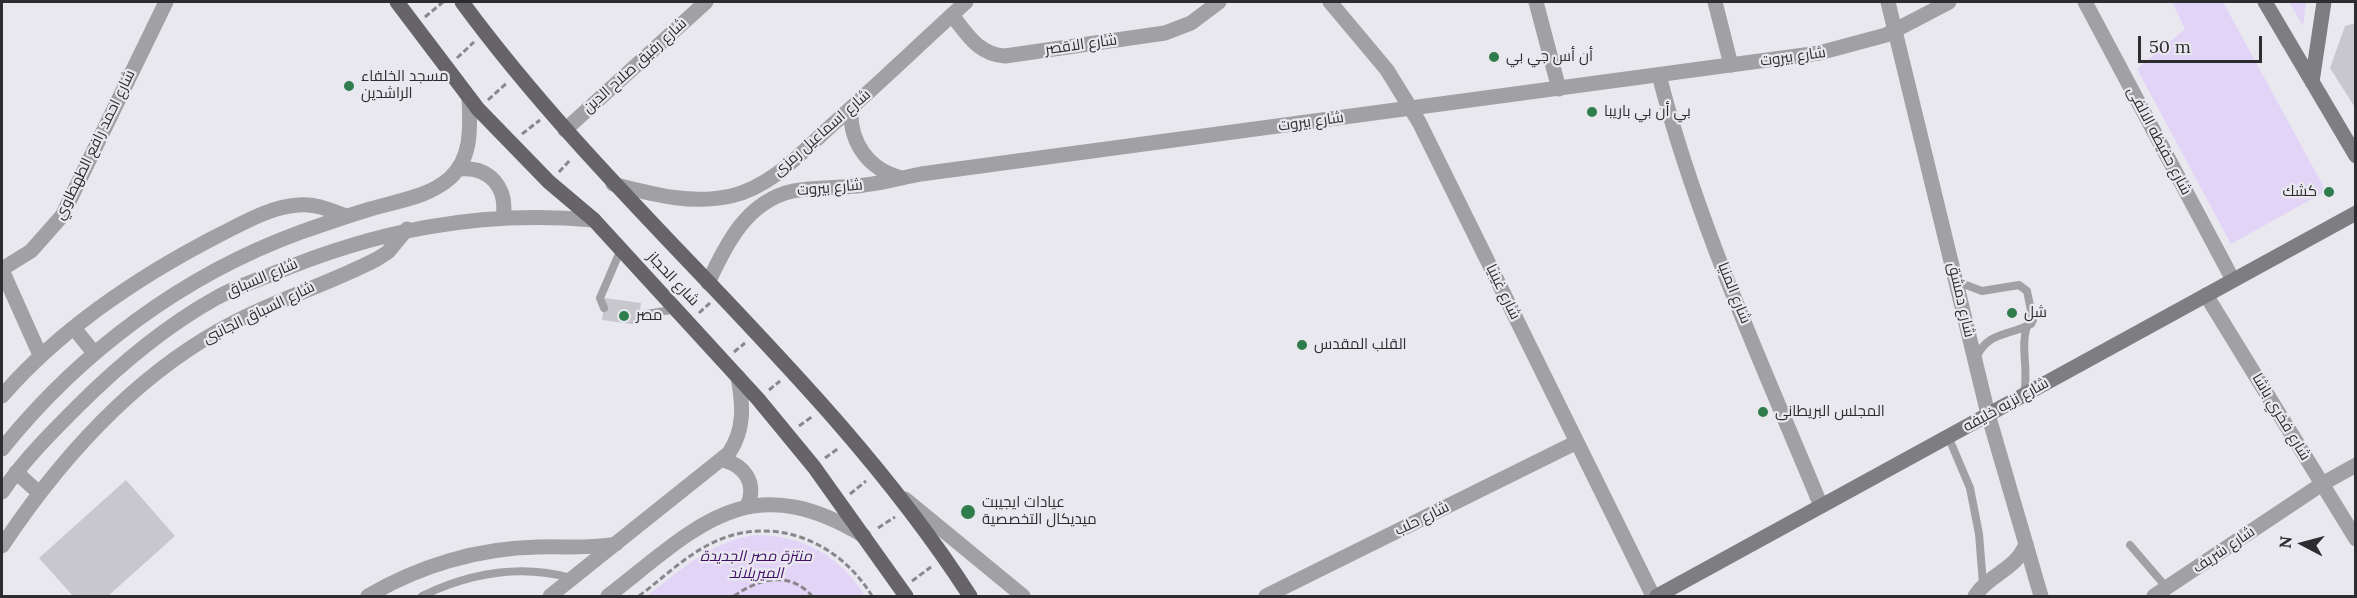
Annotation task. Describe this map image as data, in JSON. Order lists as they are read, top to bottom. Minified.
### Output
{"streets":{"main road":["شارع الحجاز","شارع نزيه خليفه"],"street":["شارع الاقصر","شارع بيروت","شارع رفيق صلاح الدين","شارع اسماعيل رمزى","شارع حفيظه الالفى","شارع احمد رافع الطهطاوي","شارع السباق","شارع غينيا","شارع المنيا","شارع دمشق","شارع السباق الجانبى","شارع فخري باشا","شارع حلب","شارع شريف"]},"crossings":[["شارع الاقصر","شارع اسماعيل رمزى"],["شارع بيروت","شارع الحجاز"],["شارع بيروت","شارع غينيا"],["شارع بيروت","شارع المنيا"],["شارع بيروت","شارع دمشق"],["شارع رفيق صلاح الدين","شارع الحجاز"],["شارع اسماعيل رمزى","شارع الحجاز"],["شارع حفيظه الالفى","شارع نزيه خليفه"],["شارع السباق","شارع الحجاز"],["شارع السباق","شارع السباق الجانبى"],["شارع غينيا","شارع نزيه خليفه"],["شارع غينيا","شارع حلب"],["شارع المنيا","شارع نزيه خليفه"],["شارع دمشق","شارع نزيه خليفه"],["شارع نزيه خليفه","شارع فخري باشا"],["شارع فخري باشا","شارع شريف"]],"parks":["منتزة مصر الجديدة الميريلاند"],"places":["أن أس جي بي","مسجد الخلفاء الراشدين","بي أن بي باريبا","كشك","شل","مصر","القلب المقدس","المجلس البريطانى","عيادات ايجيبت ميديكال التخصصية"],"scale_bar":"50 m","north":"left"}
